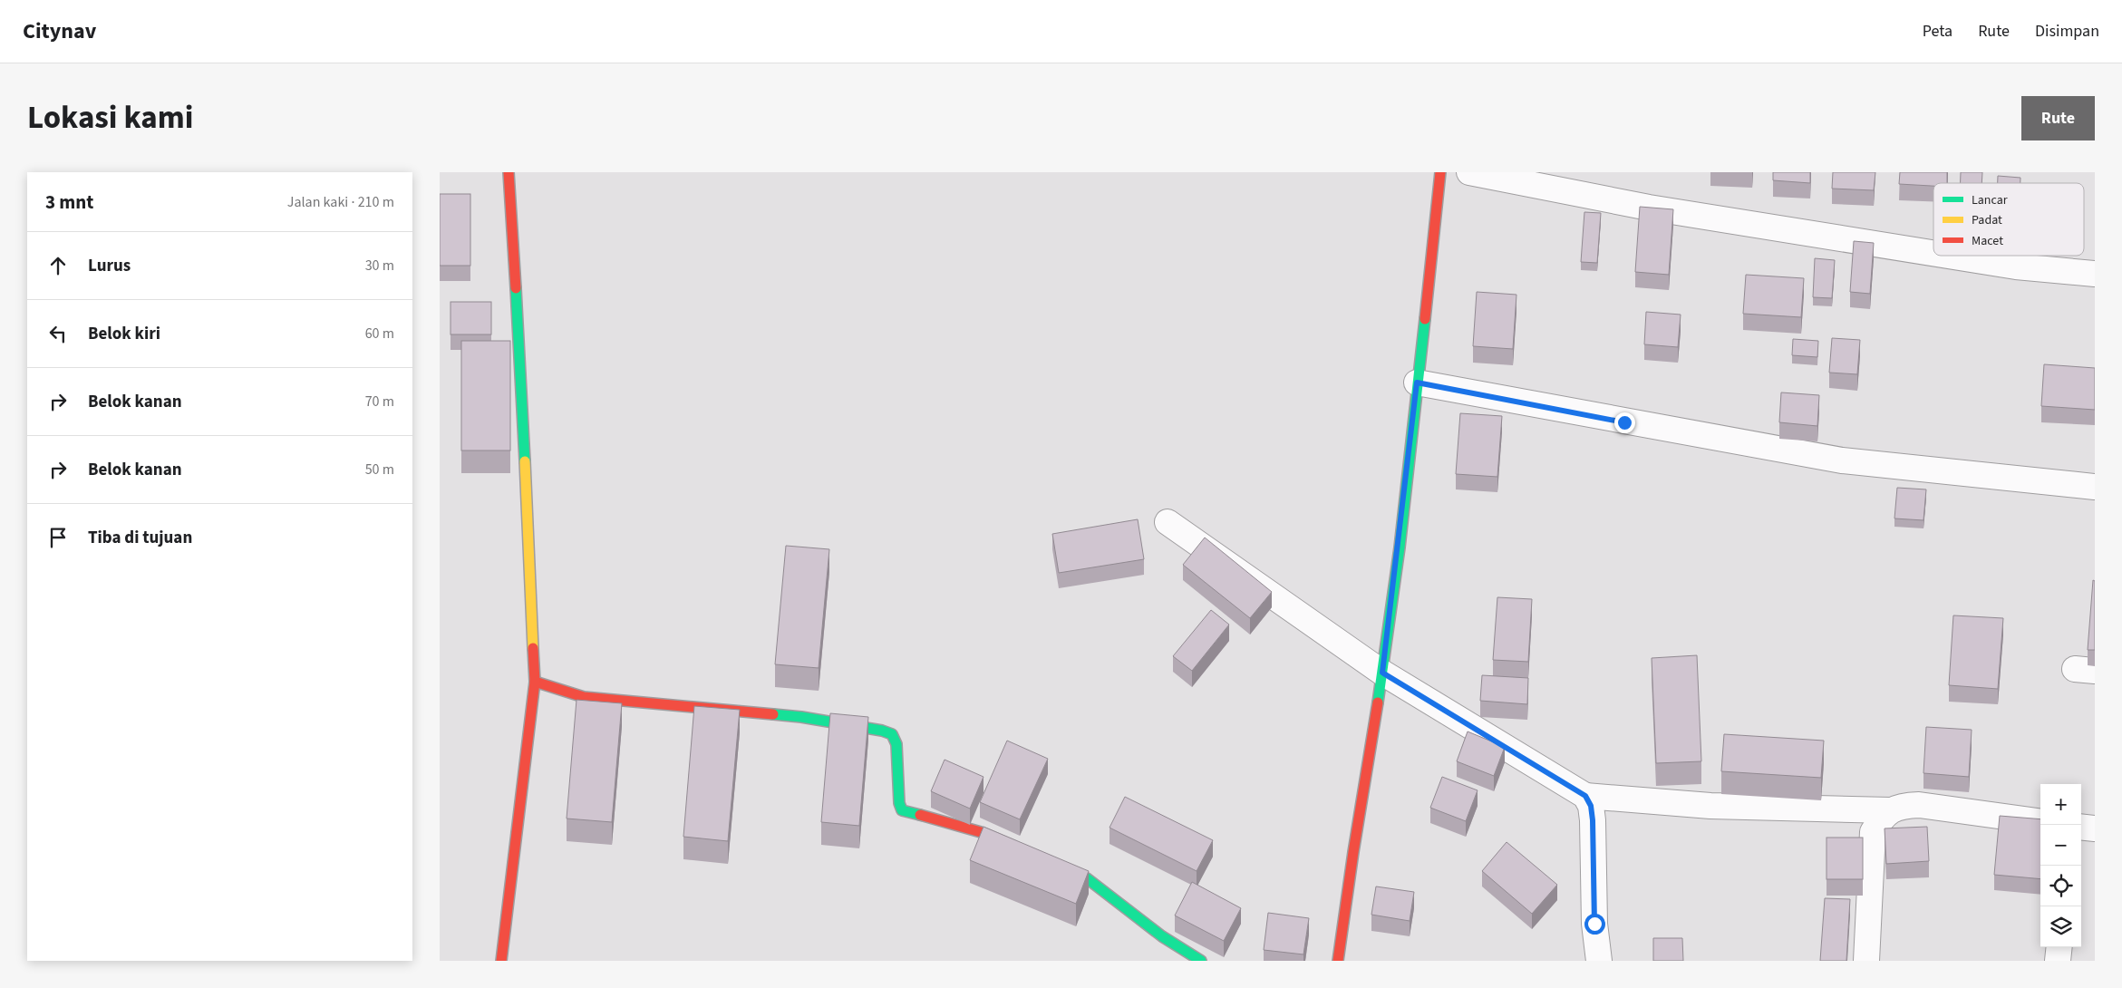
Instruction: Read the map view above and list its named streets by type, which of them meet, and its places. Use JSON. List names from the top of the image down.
{
  "legend": ["Lancar", "Padat", "Macet"],
  "page": {
    "header": "Citynav",
    "nav": ["Peta", "Rute", "Disimpan"],
    "title": "Lokasi kami",
    "buttons": "Rute",
    "heading": ["3 mnt", "Jalan kaki · 210 m"],
    "list": [
      ["Lurus", "30 m"],
      ["Belok kiri", "60 m"],
      ["Belok kanan", "70 m"],
      ["Belok kanan", "50 m"],
      "Tiba di tujuan"
    ],
    "map_buttons": ["+", "−"]
  }
}
